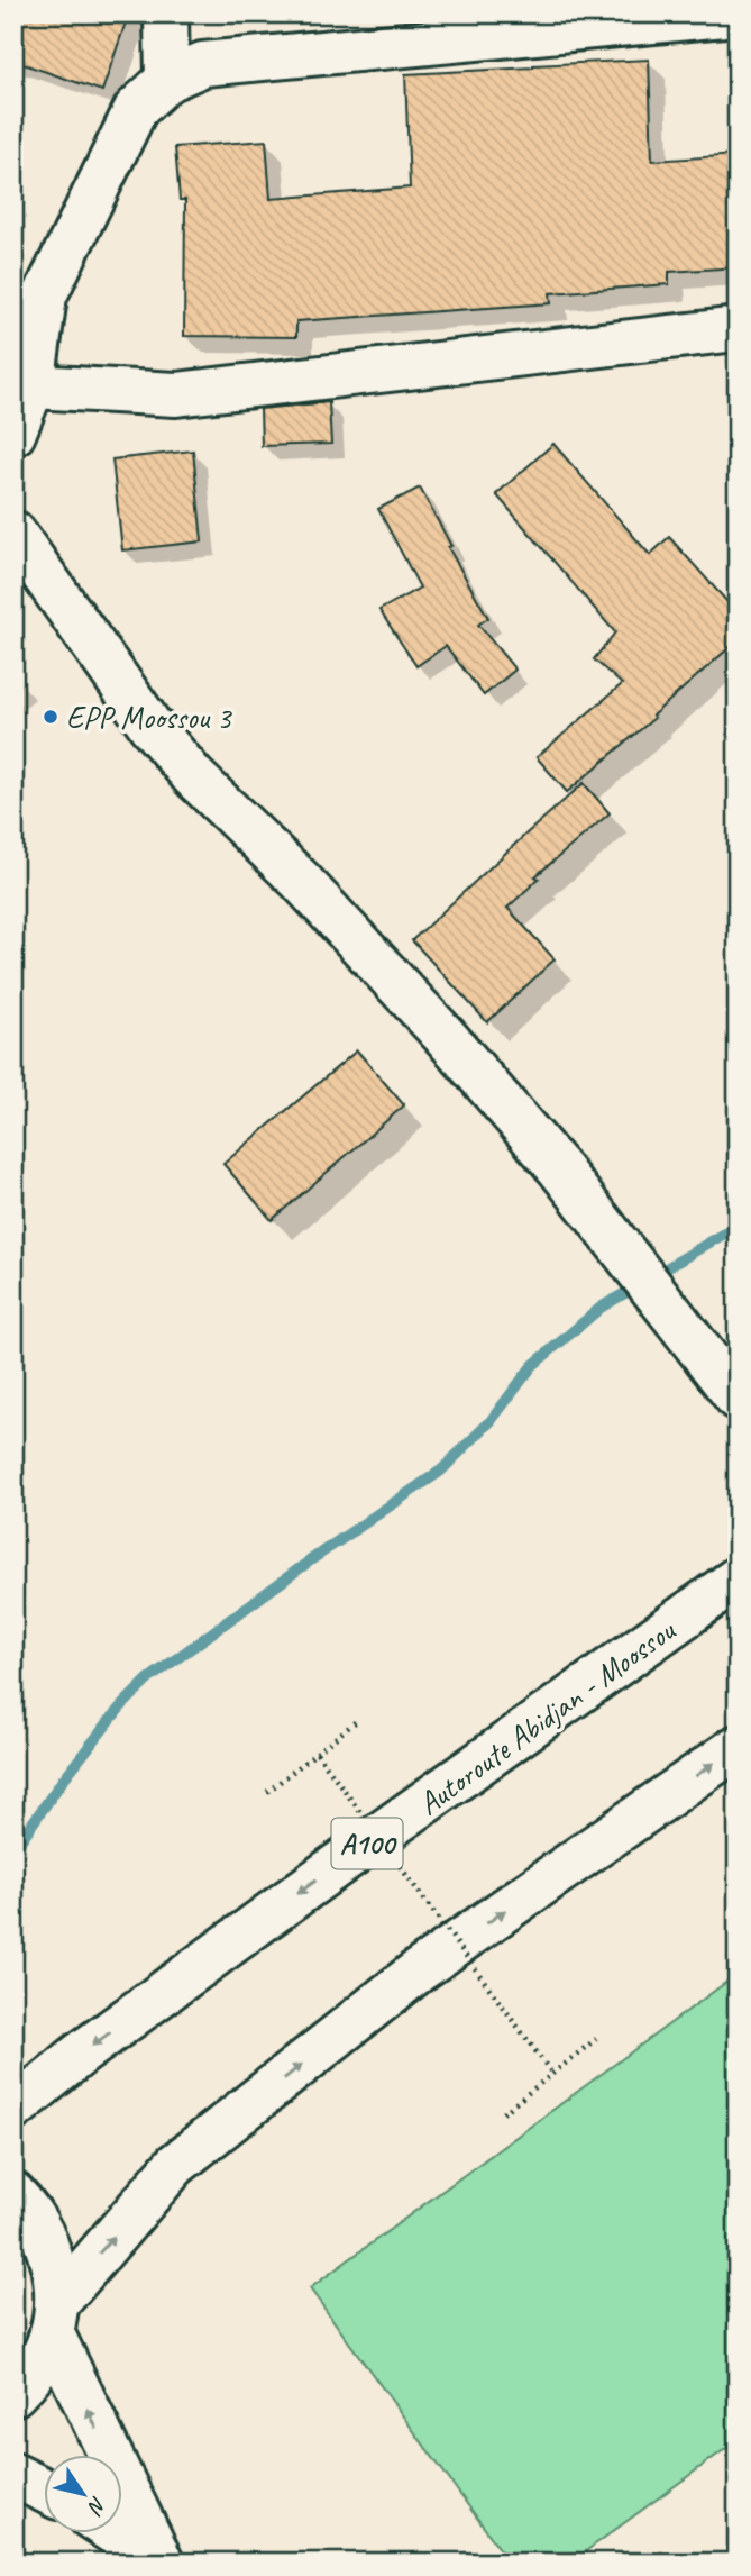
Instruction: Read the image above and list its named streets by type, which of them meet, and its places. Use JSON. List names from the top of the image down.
{
  "streets": {
    "main road": ["Autoroute Abidjan - Moossou", "A100"]
  },
  "places": ["EPP Moossou 3"],
  "north": "bottom right"
}
